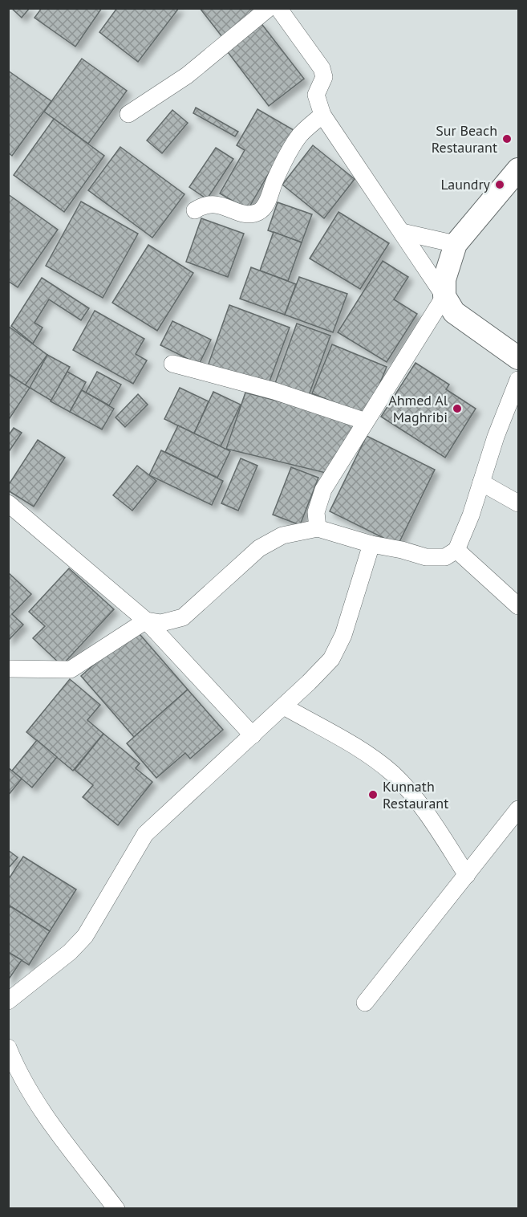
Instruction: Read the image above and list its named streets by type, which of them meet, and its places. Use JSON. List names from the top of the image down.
{
  "places": [
    "Sur Beach Restaurant",
    "Laundry",
    "Ahmed Al Maghribi",
    "Kunnath Restaurant"
  ]
}
